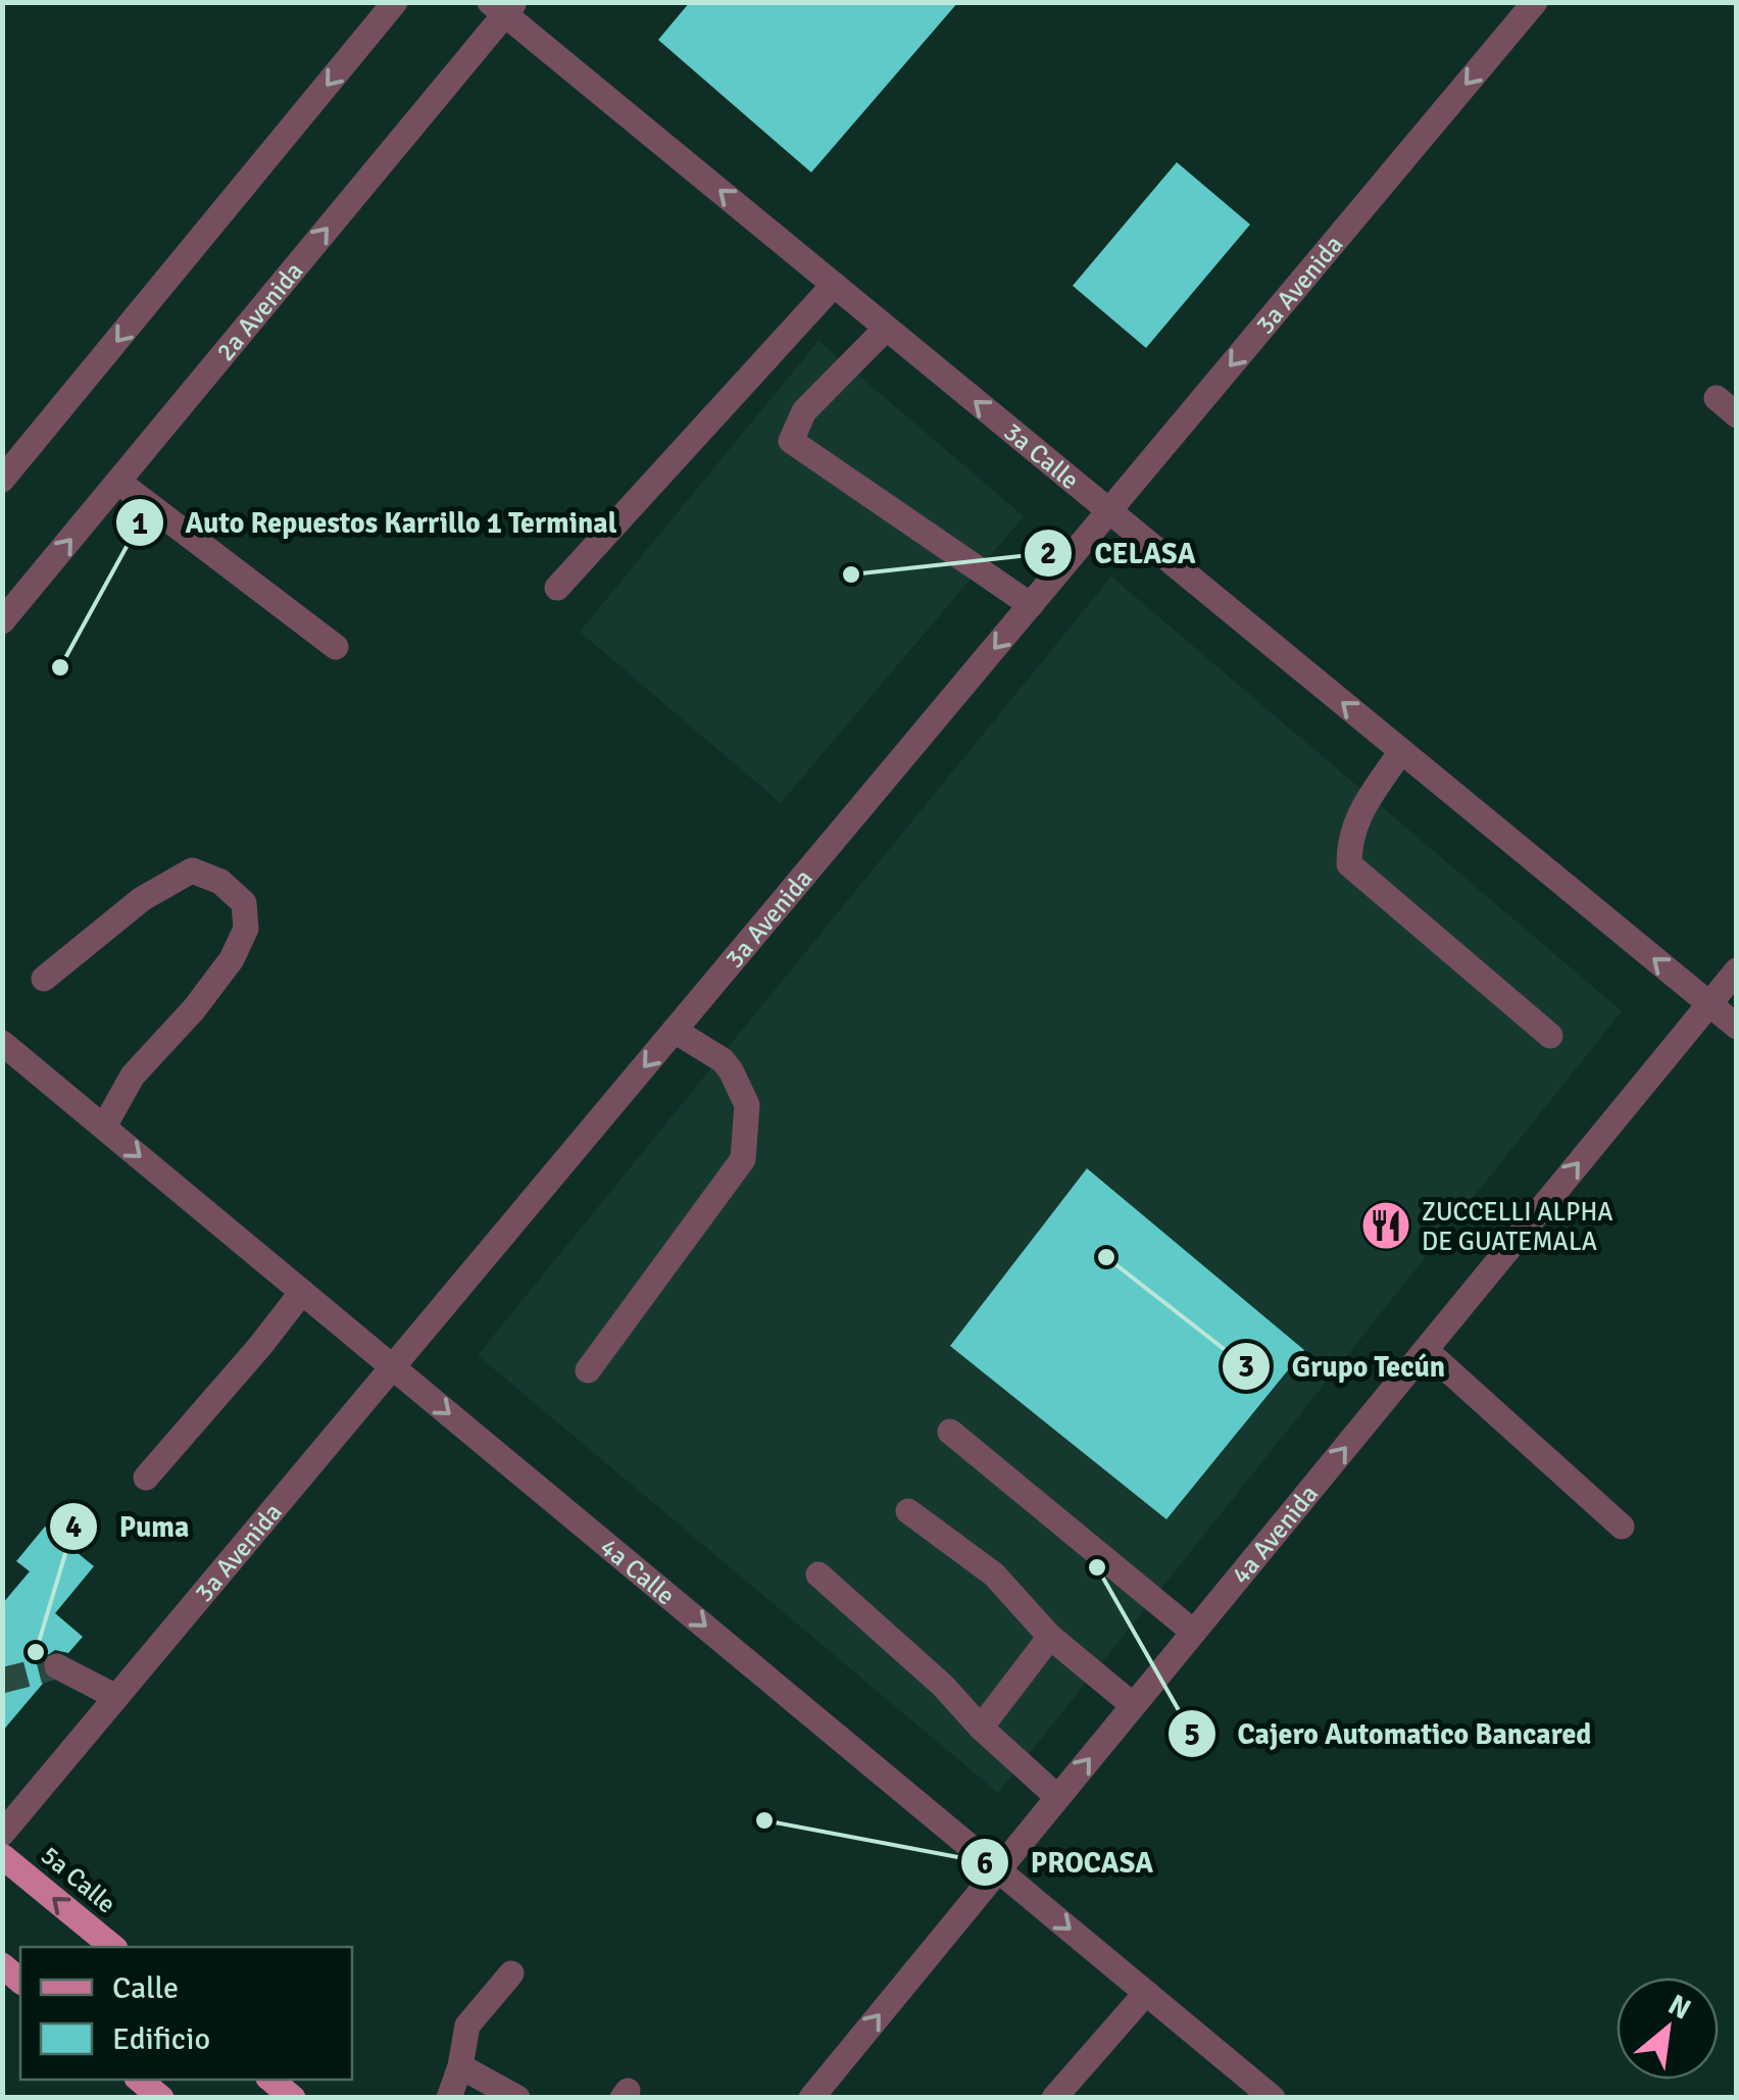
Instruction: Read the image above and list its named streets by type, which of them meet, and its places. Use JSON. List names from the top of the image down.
{
  "streets": {
    "main road": ["5a Calle"],
    "street": [
      "3a Avenida",
      "2a Avenida",
      "3a Calle",
      "4a Avenida",
      "4a Calle"
    ]
  },
  "crossings": [
    ["3a Avenida", "3a Calle"],
    ["3a Avenida", "4a Calle"],
    ["2a Avenida", "3a Calle"],
    ["3a Calle", "4a Avenida"],
    ["4a Avenida", "4a Calle"]
  ],
  "one_way": [
    "3a Avenida",
    "3a Calle",
    "4a Avenida",
    "5a Calle"
  ],
  "places": {
    "other": [
      "CELASA",
      "Auto Repuestos Karrillo 1 Terminal",
      "Grupo Tecún",
      "Cajero Automatico Bancared",
      "Puma",
      "PROCASA"
    ],
    "restaurant": ["ZUCCELLI ALPHA DE GUATEMALA"]
  },
  "legend": ["Calle", "Edificio"],
  "north": "top right"
}
